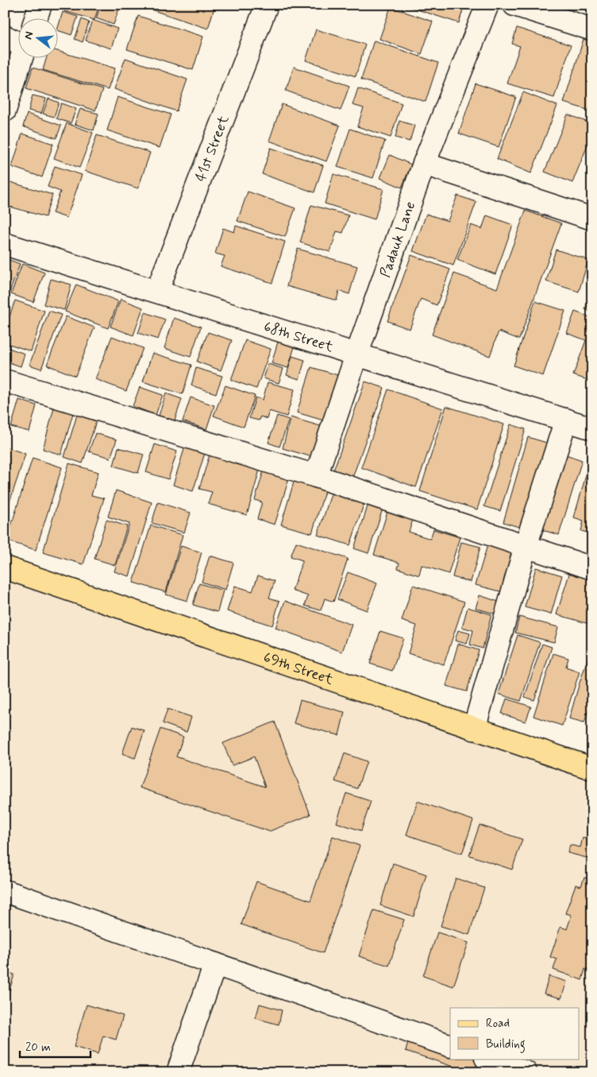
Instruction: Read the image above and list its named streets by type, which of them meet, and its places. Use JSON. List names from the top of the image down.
{
  "streets": {
    "main road": ["69th Street"],
    "street": ["41st Street", "Padauk Lane", "68th Street"]
  },
  "crossings": [
    ["41st Street", "68th Street"],
    ["Padauk Lane", "68th Street"]
  ],
  "legend": ["Road", "Building"],
  "scale_bar": "20 m",
  "north": "left"
}
